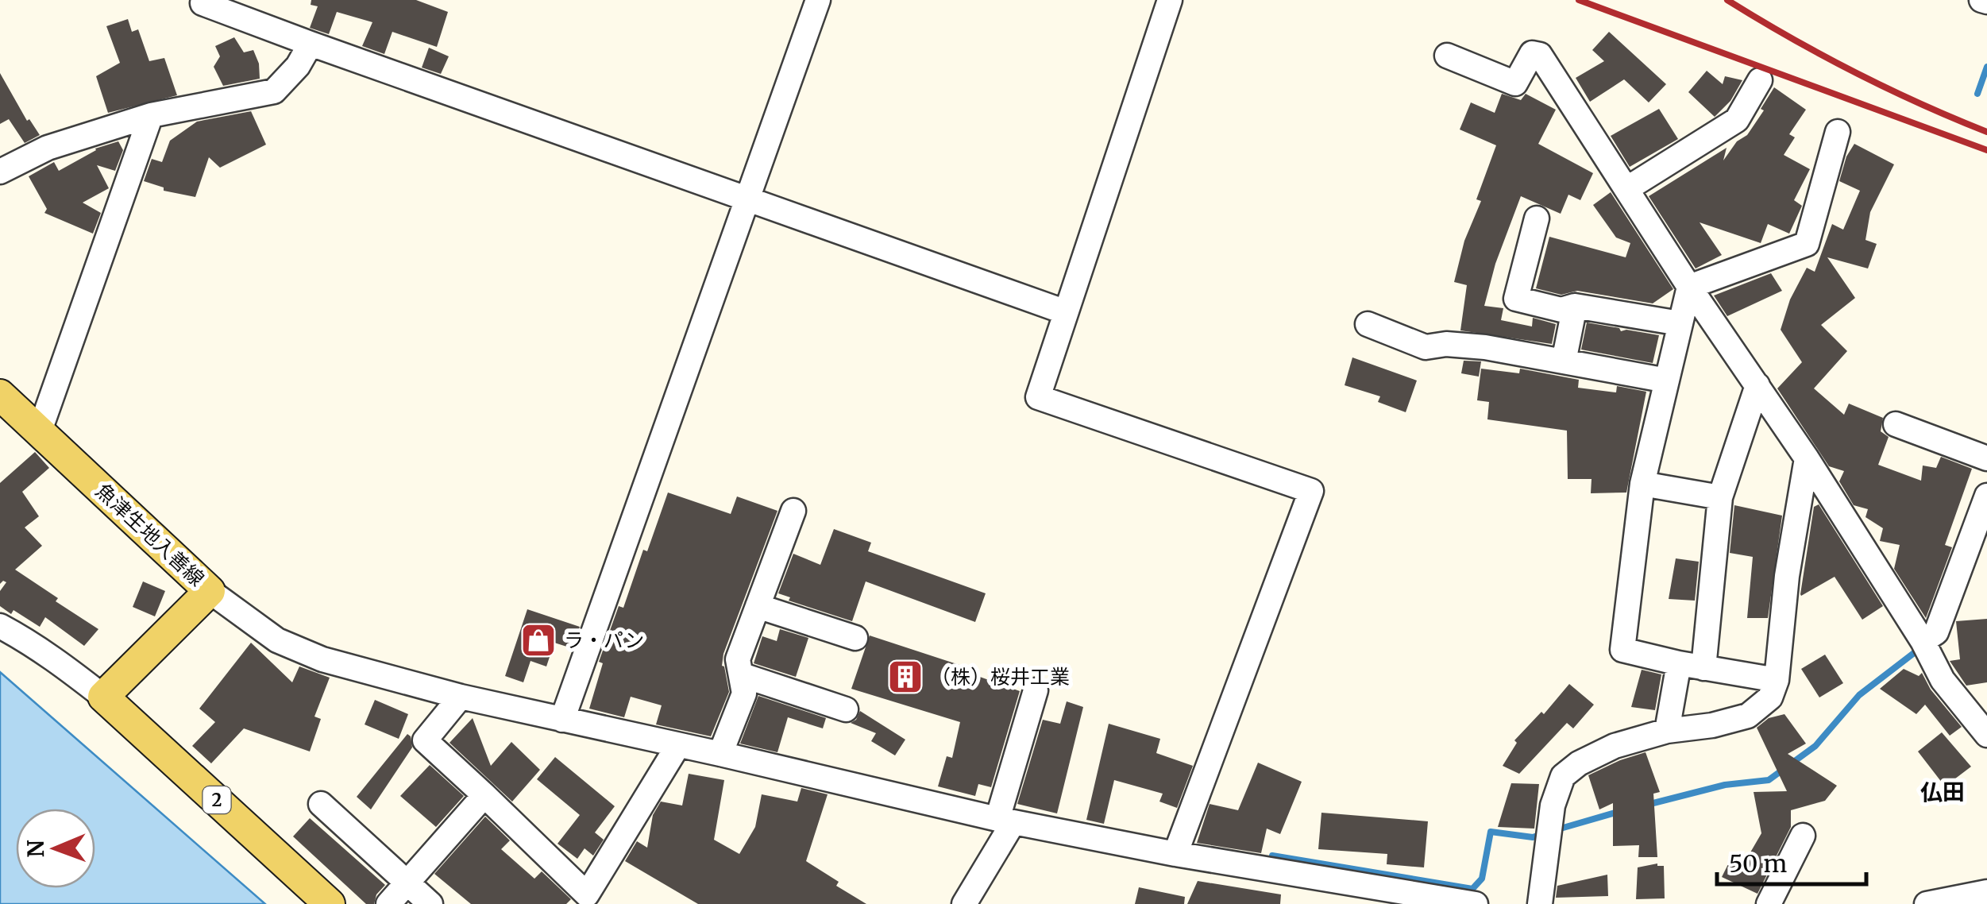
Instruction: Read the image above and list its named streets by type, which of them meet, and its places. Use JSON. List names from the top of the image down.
{
  "streets": {
    "main road": ["魚津生地入善線", "2"]
  },
  "crossings": [
    ["魚津生地入善線", "2"]
  ],
  "districts": ["仏田"],
  "places": {
    "shop": ["ラ・パン"],
    "building": ["（株）桜井工業"]
  },
  "scale_bar": "50 m",
  "north": "left"
}
